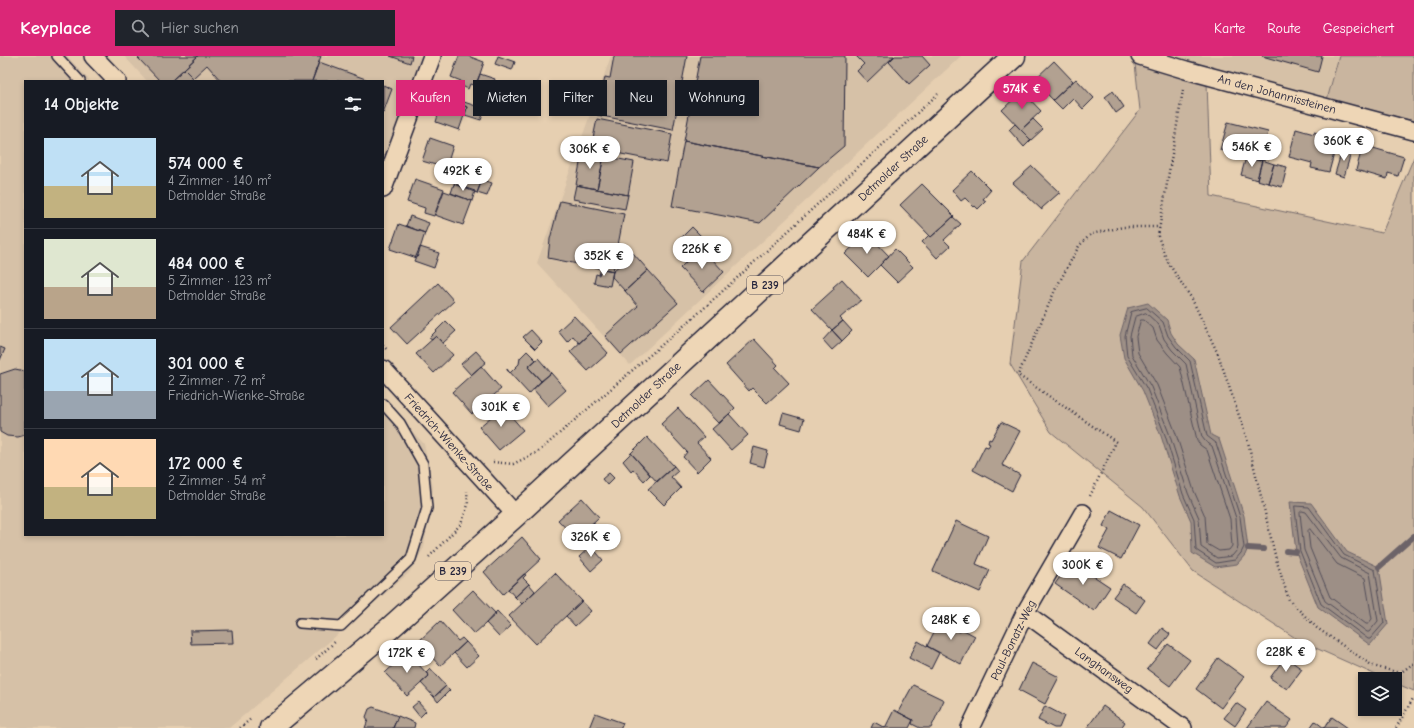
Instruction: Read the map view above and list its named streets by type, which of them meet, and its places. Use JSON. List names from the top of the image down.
{
  "streets": {
    "main road": ["Detmolder Straße", "B 239"],
    "street": [
      "An den Johannissteinen",
      "Friedrich-Wienke-Straße",
      "Paul-Bonatz-Weg",
      "Langhansweg"
    ]
  },
  "crossings": [
    ["Detmolder Straße", "Friedrich-Wienke-Straße"],
    ["Paul-Bonatz-Weg", "Langhansweg"]
  ],
  "page": {
    "header": "Keyplace",
    "search": "Hier suchen",
    "nav": ["Karte", "Route", "Gespeichert"],
    "price": [
      "574K €",
      "360K €",
      "546K €",
      "306K €",
      "492K €",
      "484K €",
      "226K €",
      "352K €",
      "301K €",
      "326K €",
      "300K €",
      "248K €",
      "228K €",
      "172K €"
    ],
    "chip": [
      "Kaufen",
      "Mieten",
      "Filter",
      "Neu",
      "Wohnung"
    ],
    "heading": "14 Objekte",
    "list": [
      {
        "name": "574 000 €",
        "note": "4 Zimmer · 140 m² · Detmolder Straße"
      },
      {
        "name": "484 000 €",
        "note": "5 Zimmer · 123 m² · Detmolder Straße"
      },
      {
        "name": "301 000 €",
        "note": "2 Zimmer · 72 m² · Friedrich-Wienke-Straße"
      },
      {
        "name": "172 000 €",
        "note": "2 Zimmer · 54 m² · Detmolder Straße"
      }
    ]
  }
}
